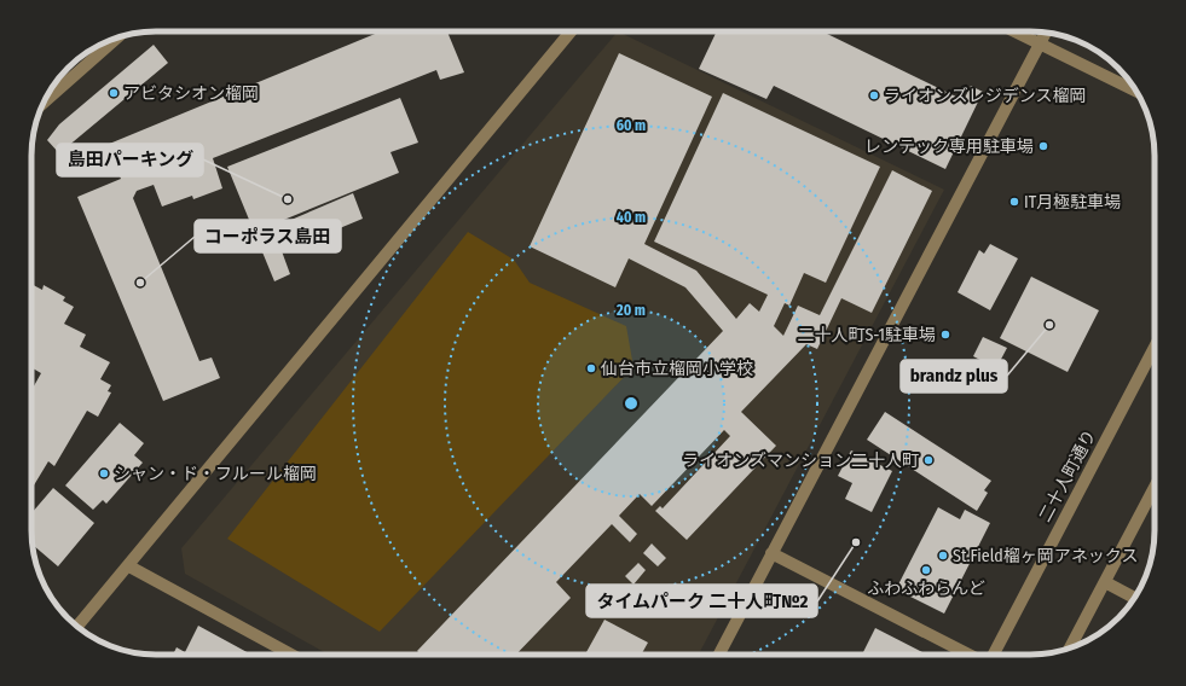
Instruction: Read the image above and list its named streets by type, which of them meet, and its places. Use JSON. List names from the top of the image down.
{
  "streets": {
    "street": ["二十人町通り"]
  },
  "places": [
    "アビタシオン榴岡",
    "ライオンズレジデンス榴岡",
    "レンテック専用駐車場",
    "島田パーキング",
    "IT月極駐車場",
    "コーポラス島田",
    "brandz plus",
    "二十人町S-1駐車場",
    "仙台市立榴岡小学校",
    "ライオンズマンション二十人町",
    "シャン・ド・フルール榴岡",
    "タイムパーク 二十人町№2",
    "St.Field榴ヶ岡アネックス",
    "ふわふわらんど"
  ],
  "rings": ["60 m", "40 m", "20 m"]
}
